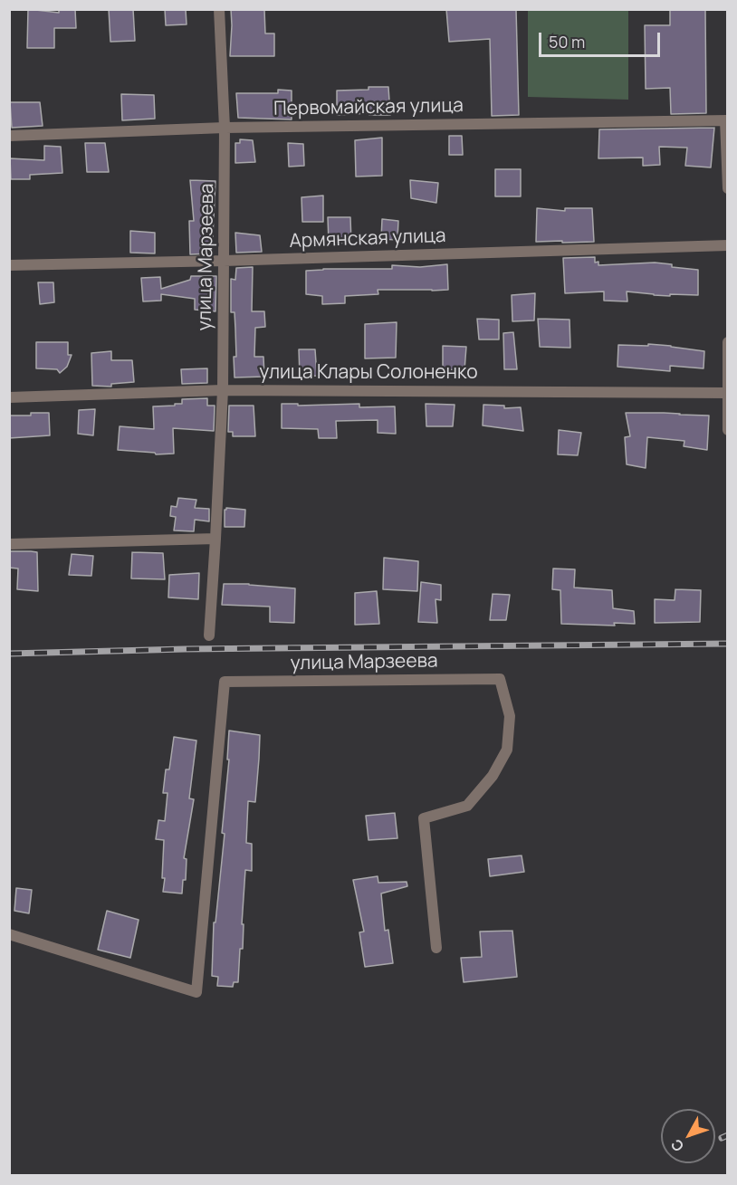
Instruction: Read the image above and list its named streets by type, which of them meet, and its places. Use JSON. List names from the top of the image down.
{
  "streets": {
    "street": [
      "Первомайская улица",
      "Армянская улица",
      "улица Марзеева",
      "улица Клары Солоненко"
    ]
  },
  "crossings": [
    ["Первомайская улица", "улица Марзеева"],
    ["Армянская улица", "улица Марзеева"],
    ["улица Марзеева", "улица Клары Солоненко"]
  ],
  "scale_bar": "50 m",
  "north": "bottom left"
}
